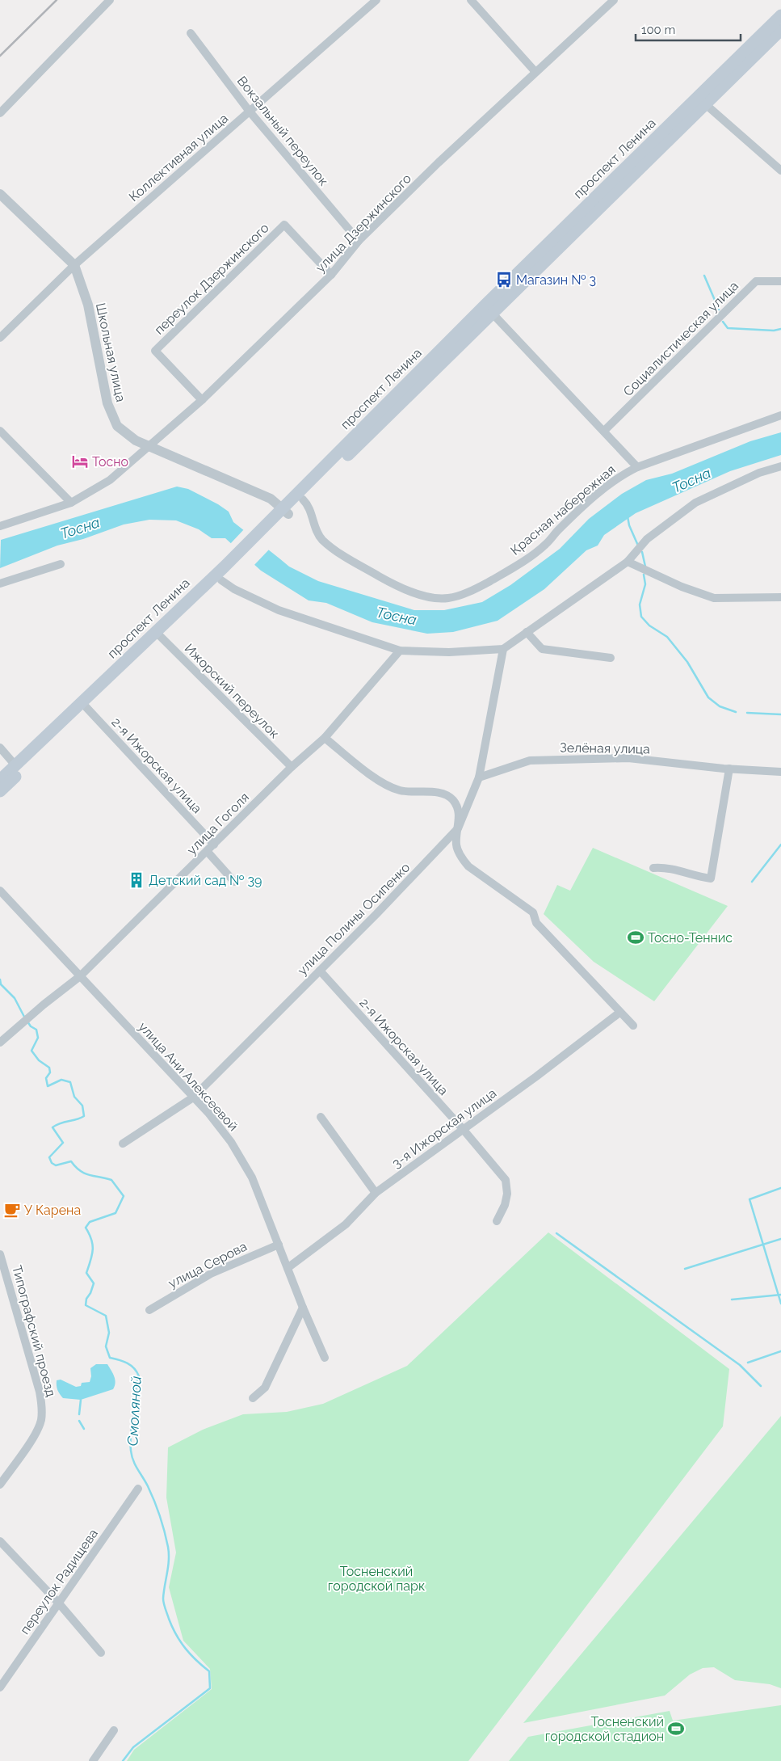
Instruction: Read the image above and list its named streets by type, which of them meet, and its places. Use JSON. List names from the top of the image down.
{
  "streets": {
    "main road": ["проспект Ленина"],
    "street": [
      "Вокзальный переулок",
      "Коллективная улица",
      "улица Дзержинского",
      "переулок Дзержинского",
      "Социалистическая улица",
      "Школьная улица",
      "Красная набережная",
      "Ижорский переулок",
      "Зелёная улица",
      "2-я Ижорская улица",
      "улица Гоголя",
      "улица Полины Осипенко",
      "улица Ани Алексеевой",
      "3-я Ижорская улица",
      "улица Серова",
      "Типографский проезд",
      "переулок Радищева"
    ]
  },
  "crossings": [
    ["Вокзальный переулок", "Коллективная улица"],
    ["Вокзальный переулок", "улица Дзержинского"],
    ["Коллективная улица", "Школьная улица"],
    ["проспект Ленина", "Школьная улица"],
    ["проспект Ленина", "Красная набережная"],
    ["проспект Ленина", "Ижорский переулок"],
    ["проспект Ленина", "2-я Ижорская улица"],
    ["улица Дзержинского", "переулок Дзержинского"],
    ["улица Дзержинского", "Школьная улица"],
    ["Ижорский переулок", "улица Гоголя"],
    ["Зелёная улица", "улица Полины Осипенко"],
    ["2-я Ижорская улица", "улица Гоголя"],
    ["2-я Ижорская улица", "улица Полины Осипенко"],
    ["2-я Ижорская улица", "3-я Ижорская улица"],
    ["улица Гоголя", "улица Ани Алексеевой"],
    ["улица Полины Осипенко", "улица Ани Алексеевой"],
    ["улица Ани Алексеевой", "3-я Ижорская улица"],
    ["улица Ани Алексеевой", "улица Серова"]
  ],
  "water": ["Тосна", "Смоляной"],
  "parks": ["Тосненский городской парк"],
  "places": {
    "bus stop": ["Магазин № 3"],
    "hotel": ["Тосно"],
    "building": ["Детский сад № 39"],
    "sports": ["Тосно-Теннис", "Тосненский городской стадион"],
    "cafe": ["У Карена"]
  },
  "scale_bar": "100 m"
}
